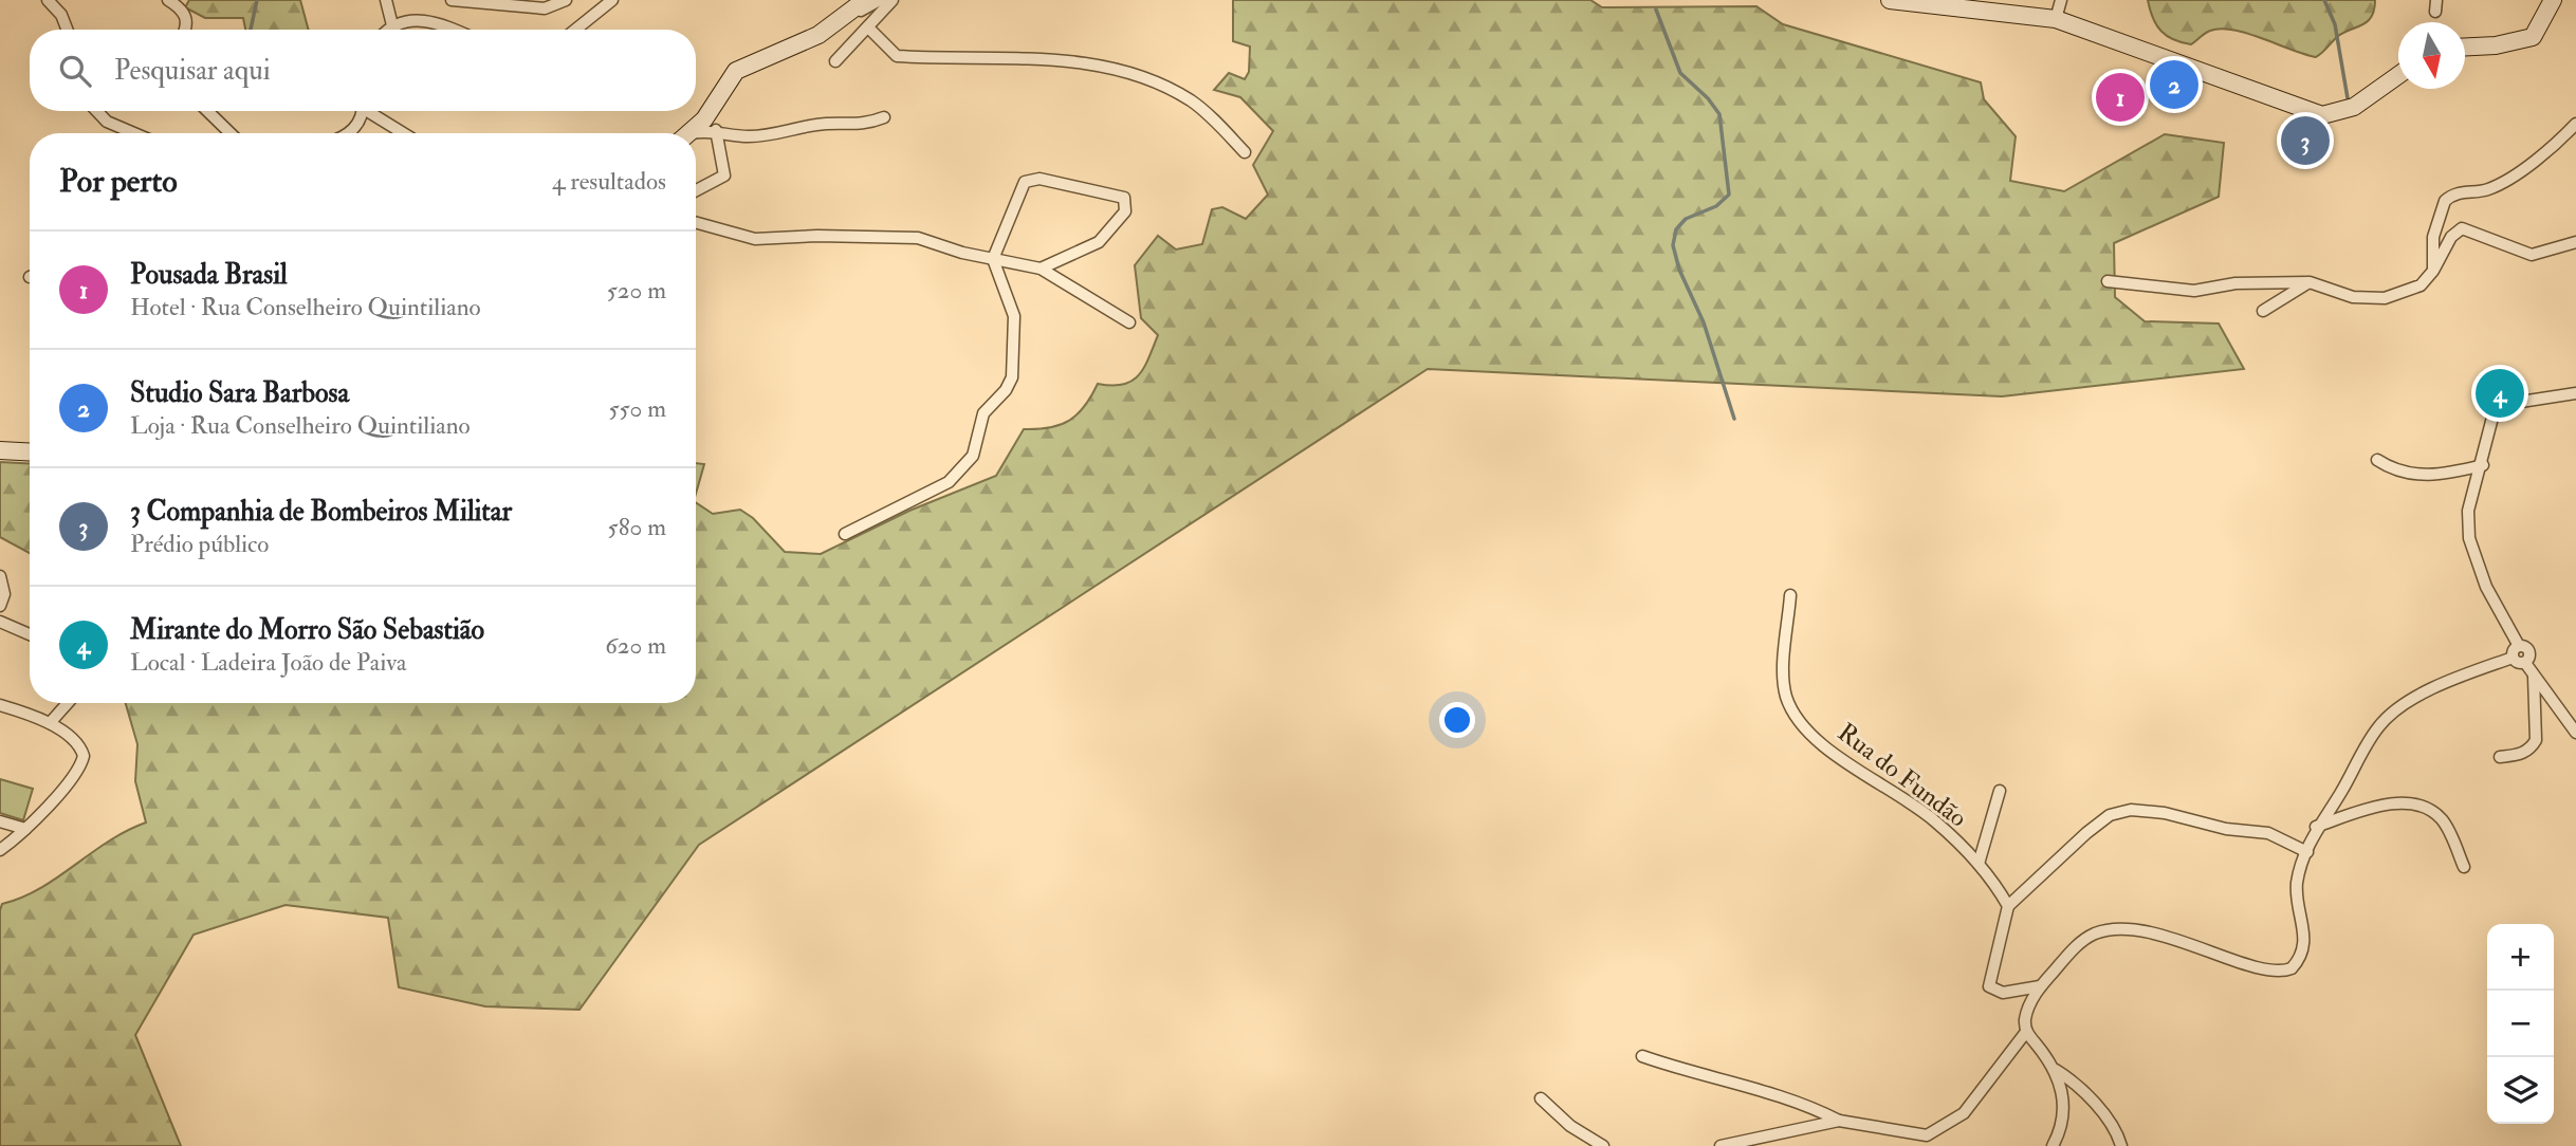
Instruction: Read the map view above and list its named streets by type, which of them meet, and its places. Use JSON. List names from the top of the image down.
{
  "streets": {
    "street": ["Rua do Fundão"]
  },
  "north": "bottom",
  "page": {
    "search": "Pesquisar aqui",
    "pins": [
      "2",
      "1",
      "3",
      "4"
    ],
    "heading": ["Por perto", "4 resultados"],
    "list": [
      {
        "mark": "1",
        "name": "Pousada Brasil",
        "note": "Hotel · Rua Conselheiro Quintiliano",
        "value": "520 m"
      },
      {
        "mark": "2",
        "name": "Studio Sara Barbosa",
        "note": "Loja · Rua Conselheiro Quintiliano",
        "value": "550 m"
      },
      {
        "mark": "3",
        "name": "3 Companhia de Bombeiros Militar",
        "note": "Prédio público",
        "value": "580 m"
      },
      {
        "mark": "4",
        "name": "Mirante do Morro São Sebastião",
        "note": "Local · Ladeira João de Paiva",
        "value": "620 m"
      }
    ],
    "map_buttons": ["+", "−"]
  }
}
